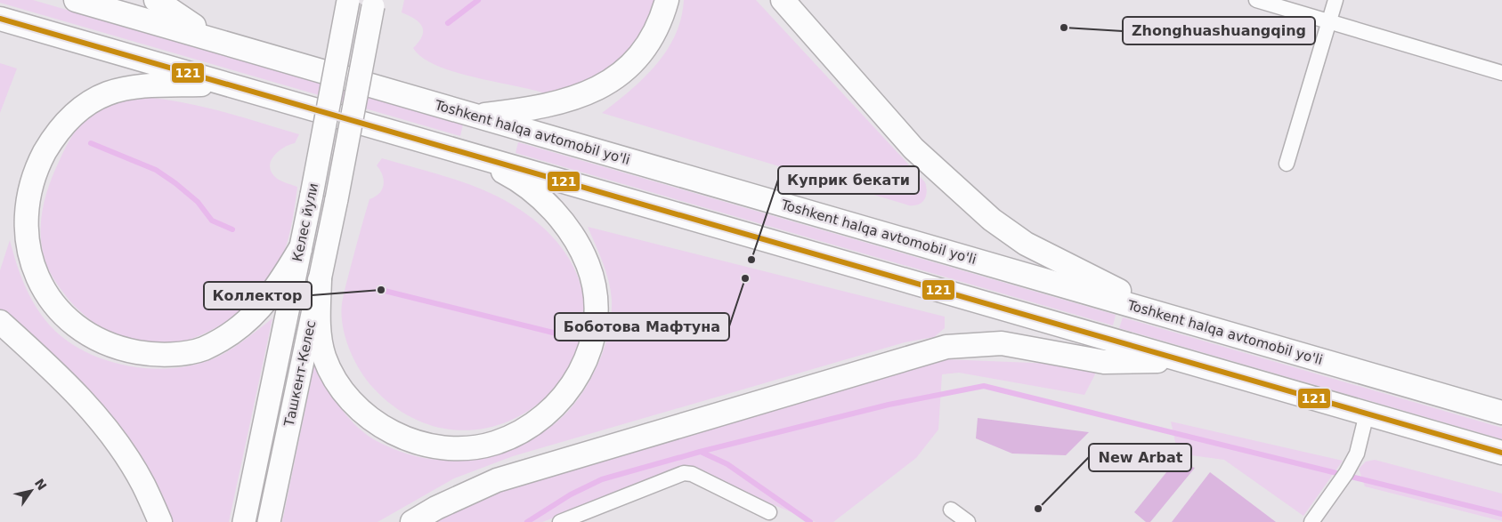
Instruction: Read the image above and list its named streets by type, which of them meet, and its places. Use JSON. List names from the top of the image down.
{
  "streets": {
    "highway": ["Toshkent halqa avtomobil yo'li"],
    "main road": ["Келес йули", "Ташкент-Келес"]
  },
  "crossings": [
    ["Келес йули", "Ташкент-Келес"]
  ],
  "places": [
    "Zhonghuashuangqing",
    "Куприк бекати",
    "Боботова Мафтуна",
    "Коллектор",
    "New Arbat"
  ],
  "lines": ["transit line 121"],
  "north": "top right"
}
